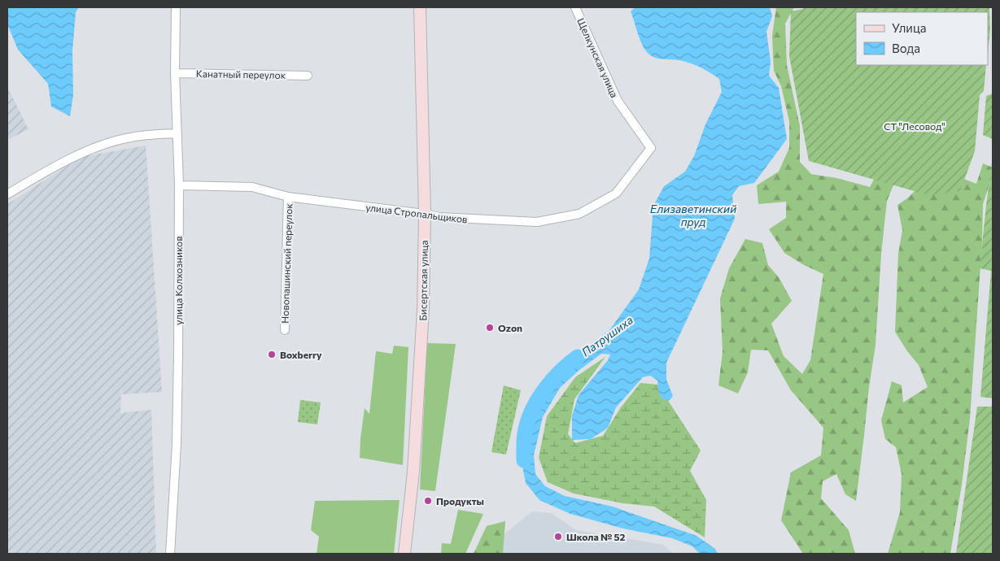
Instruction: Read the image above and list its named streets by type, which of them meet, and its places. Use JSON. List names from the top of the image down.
{
  "streets": {
    "main road": ["Бисертская улица"],
    "street": [
      "Щелкунская улица",
      "Канатный переулок",
      "улица Стропальщиков",
      "Новопашинский переулок",
      "улица Колхозников"
    ]
  },
  "crossings": [
    ["Щелкунская улица", "улица Стропальщиков"],
    ["Канатный переулок", "улица Колхозников"],
    ["улица Стропальщиков", "Новопашинский переулок"],
    ["улица Стропальщиков", "улица Колхозников"],
    ["улица Стропальщиков", "Бисертская улица"]
  ],
  "water": ["Елизаветинский пруд", "Патрушиха"],
  "parks": ["СТ \"Лесовод\""],
  "places": [
    "Ozon",
    "Boxberry",
    "Продукты",
    "Школа № 52"
  ],
  "legend": ["Улица", "Вода"]
}
